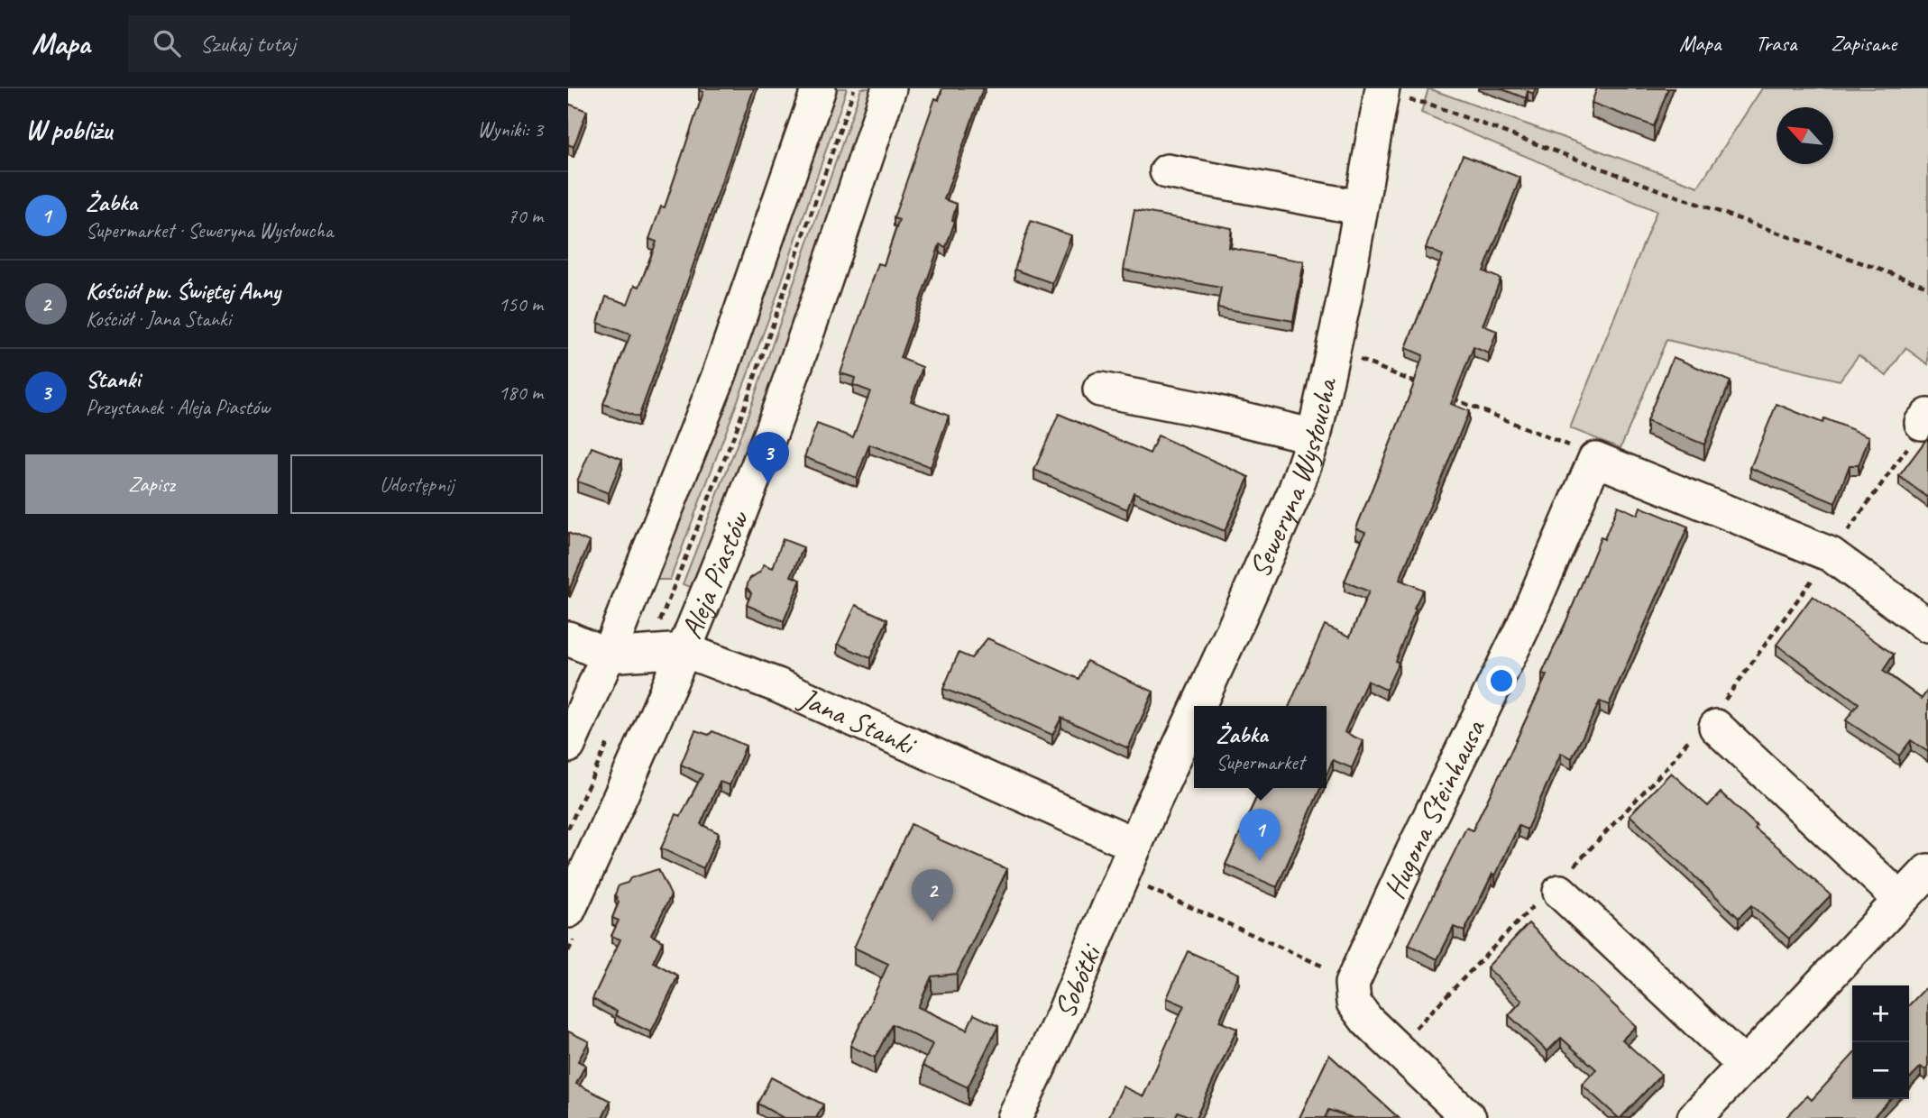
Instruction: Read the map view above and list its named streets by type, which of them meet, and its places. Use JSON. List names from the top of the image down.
{
  "streets": {
    "street": [
      "Seweryna Wysłoucha",
      "Aleja Piastów",
      "Jana Stanki",
      "Hugona Steinhausa",
      "Sobótki"
    ]
  },
  "crossings": [
    ["Seweryna Wysłoucha", "Jana Stanki"],
    ["Seweryna Wysłoucha", "Sobótki"],
    ["Aleja Piastów", "Jana Stanki"],
    ["Jana Stanki", "Sobótki"]
  ],
  "north": "top left",
  "page": {
    "header": "Mapa",
    "search": "Szukaj tutaj",
    "nav": ["Mapa", "Trasa", "Zapisane"],
    "heading": ["W pobliżu", "Wyniki: 3"],
    "list": [
      {
        "mark": "1",
        "name": "Żabka",
        "note": "Supermarket · Seweryna Wysłoucha",
        "value": "70 m"
      },
      {
        "mark": "2",
        "name": "Kościół pw. Świętej Anny",
        "note": "Kościół · Jana Stanki",
        "value": "150 m"
      },
      {
        "mark": "3",
        "name": "Stanki",
        "note": "Przystanek · Aleja Piastów",
        "value": "180 m"
      }
    ],
    "pins": ["3", "1", "2"],
    "buttons": ["Zapisz", "Udostępnij"],
    "popup": ["Żabka", "Supermarket"],
    "map_buttons": ["+", "−"]
  }
}
